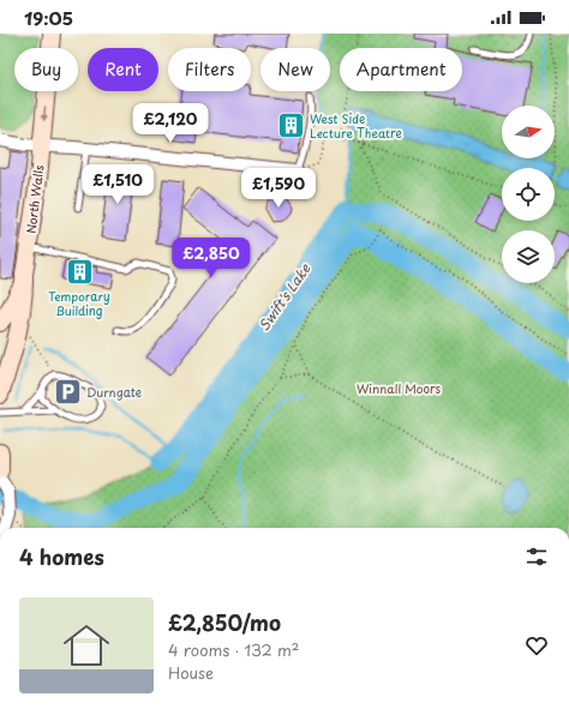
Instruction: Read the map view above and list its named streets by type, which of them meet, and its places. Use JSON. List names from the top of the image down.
{
  "streets": {
    "main road": ["North Walls"]
  },
  "water": ["Swift's Lake"],
  "parks": ["Winnall Moors"],
  "places": {
    "building": ["West Side Lecture Theatre", "Temporary Building"],
    "parking": ["Durngate"]
  },
  "north": "right",
  "page": {
    "status": "19:05",
    "chip": [
      "Buy",
      "Rent",
      "Filters",
      "New",
      "Apartment"
    ],
    "price": [
      "£2,120",
      "£1,510",
      "£1,590",
      "£2,850"
    ],
    "heading": "4 homes",
    "list": [
      {
        "name": "£2,850/mo",
        "note": "4 rooms · 132 m² · House"
      }
    ]
  }
}
